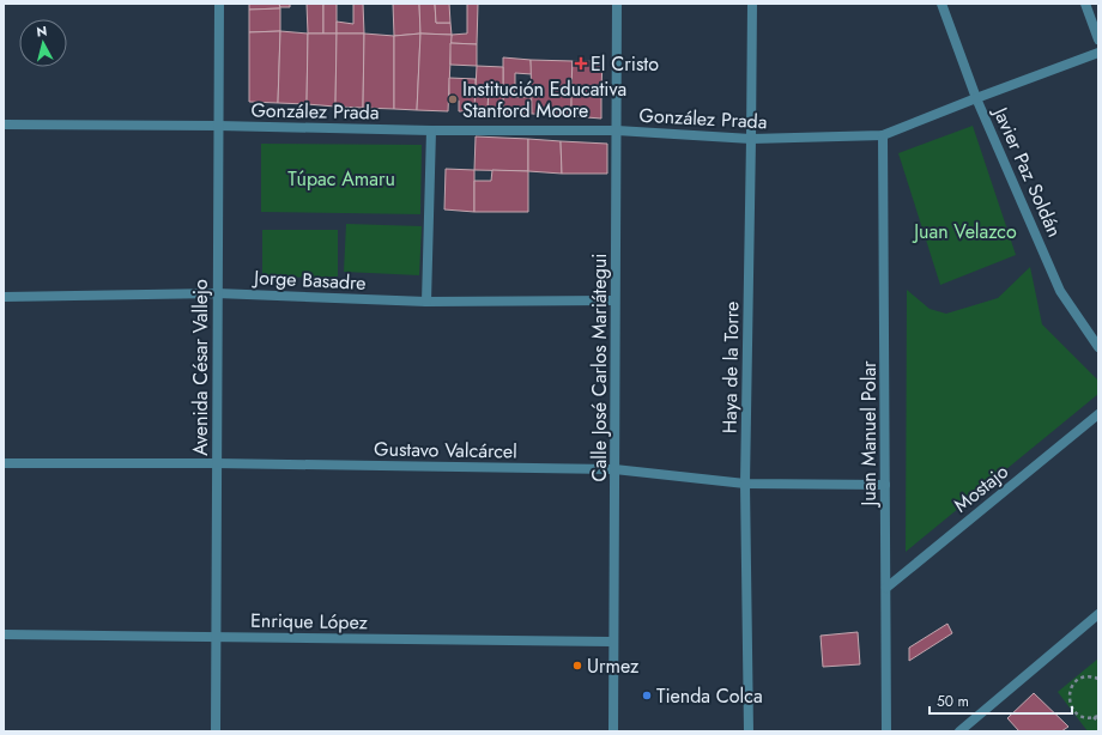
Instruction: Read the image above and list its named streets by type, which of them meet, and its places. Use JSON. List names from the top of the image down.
{
  "streets": {
    "street": [
      "González Prada",
      "Javier Paz Soldán",
      "Jorge Basadre",
      "Avenida César Vallejo",
      "Calle José Carlos Mariátegui",
      "Haya de la Torre",
      "Juan Manuel Polar",
      "Gustavo Valcárcel",
      "Mostajo",
      "Enrique López"
    ]
  },
  "crossings": [
    ["González Prada", "Javier Paz Soldán"],
    ["González Prada", "Avenida César Vallejo"],
    ["González Prada", "Calle José Carlos Mariátegui"],
    ["González Prada", "Haya de la Torre"],
    ["González Prada", "Juan Manuel Polar"],
    ["Jorge Basadre", "Avenida César Vallejo"],
    ["Jorge Basadre", "Calle José Carlos Mariátegui"],
    ["Avenida César Vallejo", "Gustavo Valcárcel"],
    ["Avenida César Vallejo", "Enrique López"],
    ["Calle José Carlos Mariátegui", "Gustavo Valcárcel"],
    ["Calle José Carlos Mariátegui", "Enrique López"],
    ["Haya de la Torre", "Gustavo Valcárcel"],
    ["Juan Manuel Polar", "Gustavo Valcárcel"],
    ["Juan Manuel Polar", "Mostajo"]
  ],
  "parks": ["Túpac Amaru", "Juan Velazco"],
  "places": {
    "health": ["El Cristo"],
    "other": ["Institución Educativa Stanford Moore", "Urmez", "Tienda Colca"]
  },
  "scale_bar": "50 m",
  "north": "top"
}
